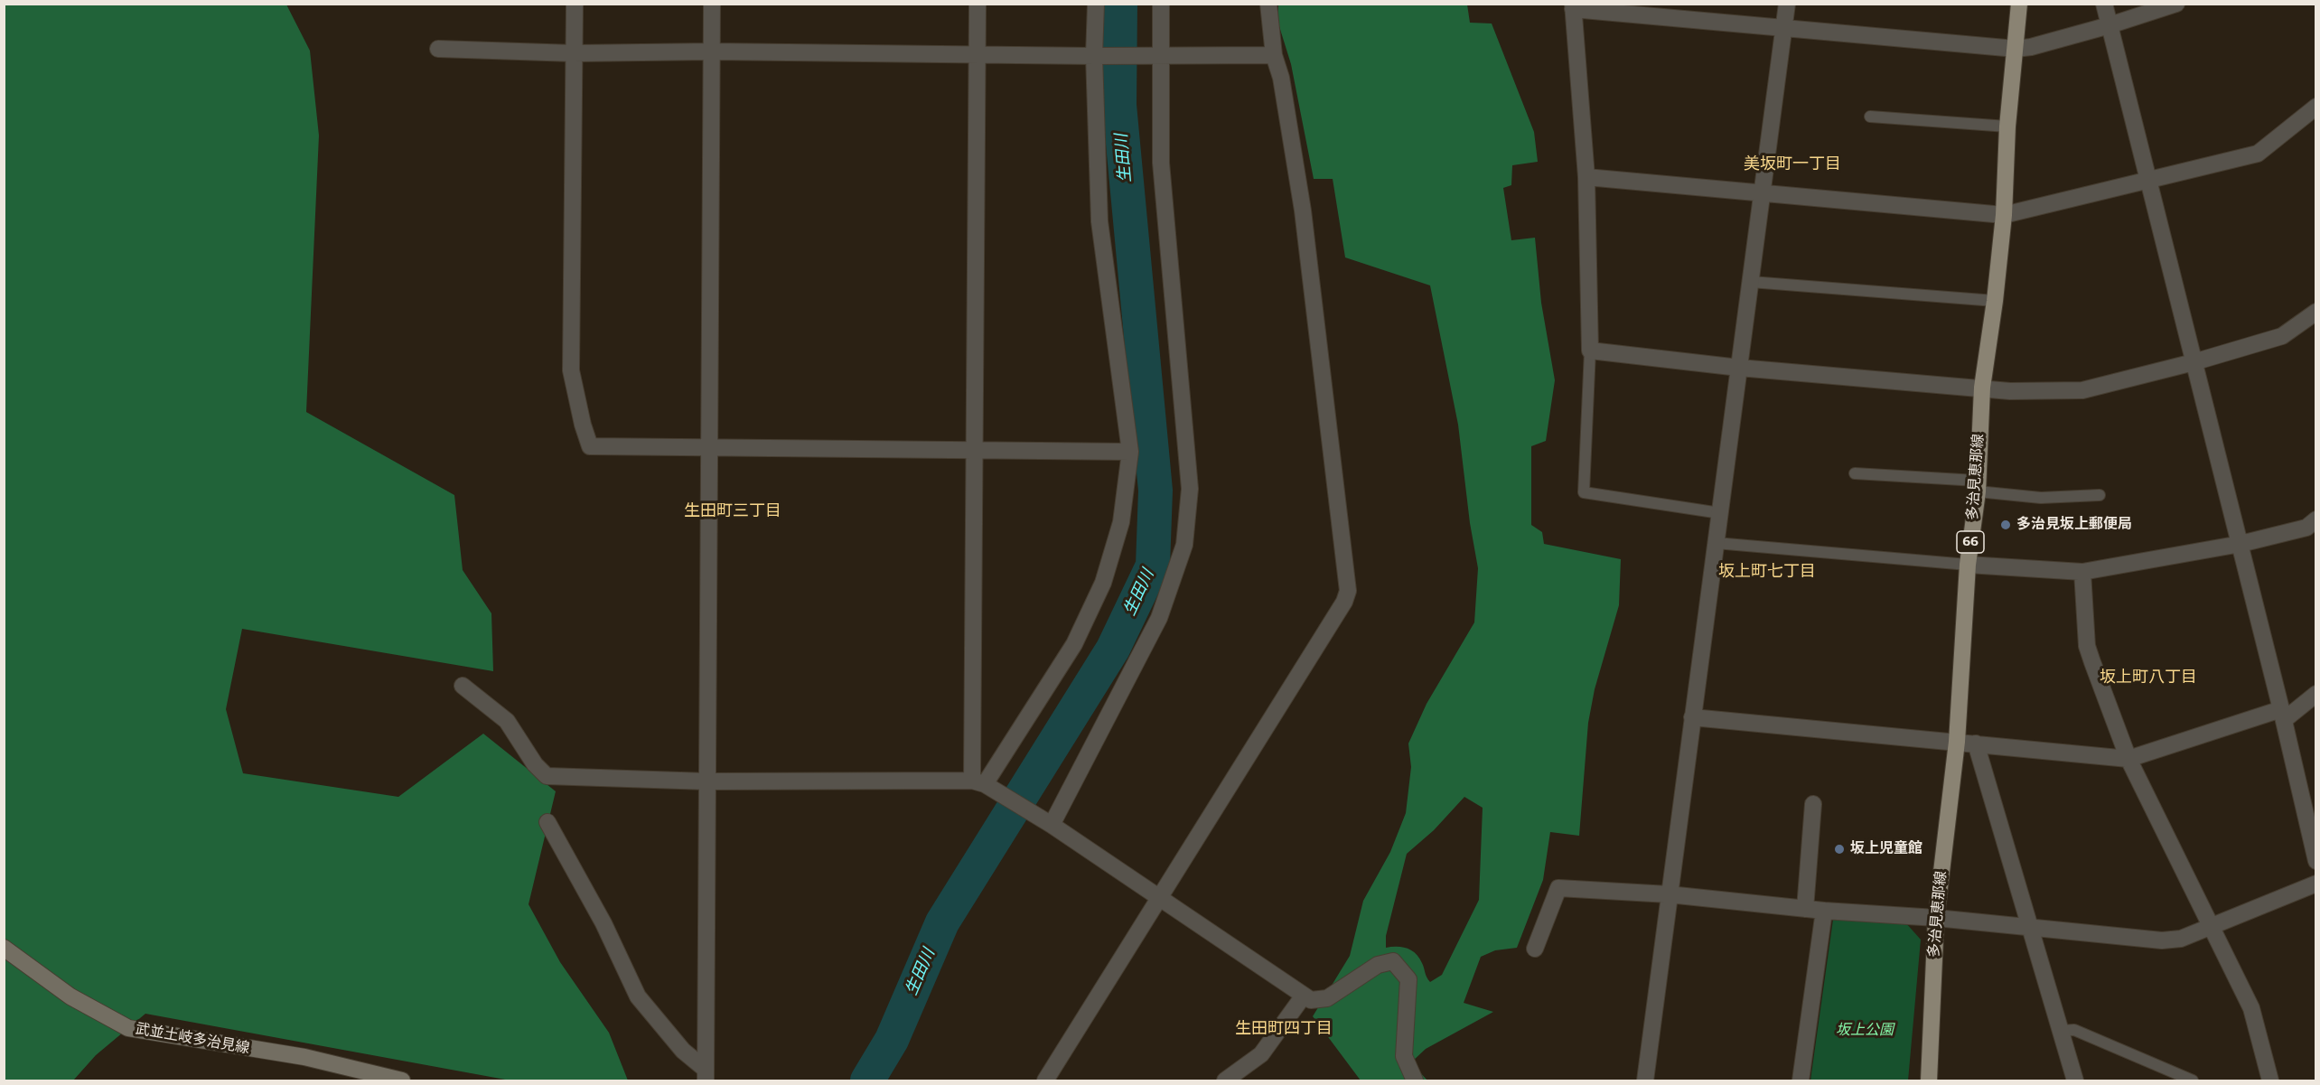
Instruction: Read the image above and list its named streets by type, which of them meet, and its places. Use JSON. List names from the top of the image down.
{
  "streets": {
    "main road": ["多治見恵那線", "66", "武並土岐多治見線"]
  },
  "districts": [
    "美坂町一丁目",
    "生田町三丁目",
    "坂上町七丁目",
    "坂上町八丁目",
    "生田町四丁目"
  ],
  "water": ["生田川"],
  "parks": ["坂上公園"],
  "places": ["多治見坂上郵便局", "坂上児童館"]
}
